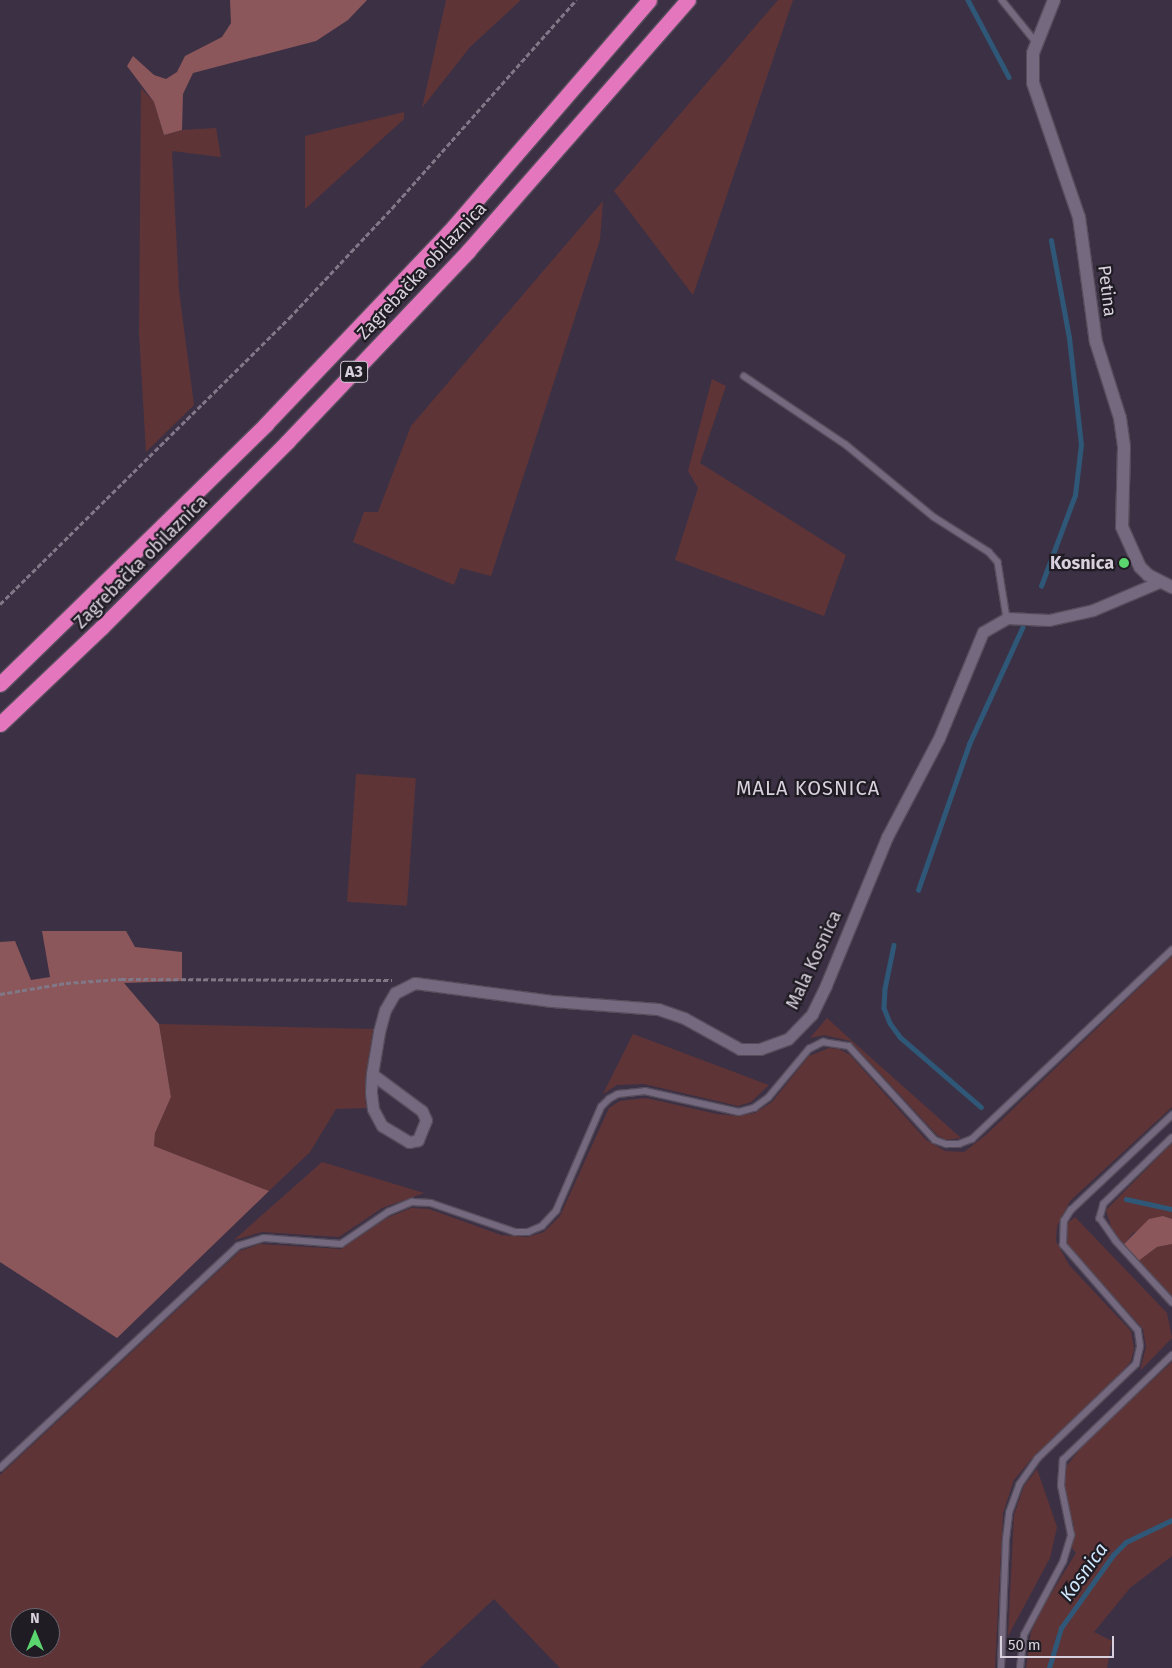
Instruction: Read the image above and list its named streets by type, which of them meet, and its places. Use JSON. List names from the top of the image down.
{
  "streets": {
    "highway": ["Zagrebačka obilaznica", "A3"],
    "street": ["Petina", "Mala Kosnica"]
  },
  "districts": ["MALA KOSNICA"],
  "water": ["Kosnica"],
  "places": ["Kosnica"],
  "scale_bar": "50 m",
  "north": "top"
}
